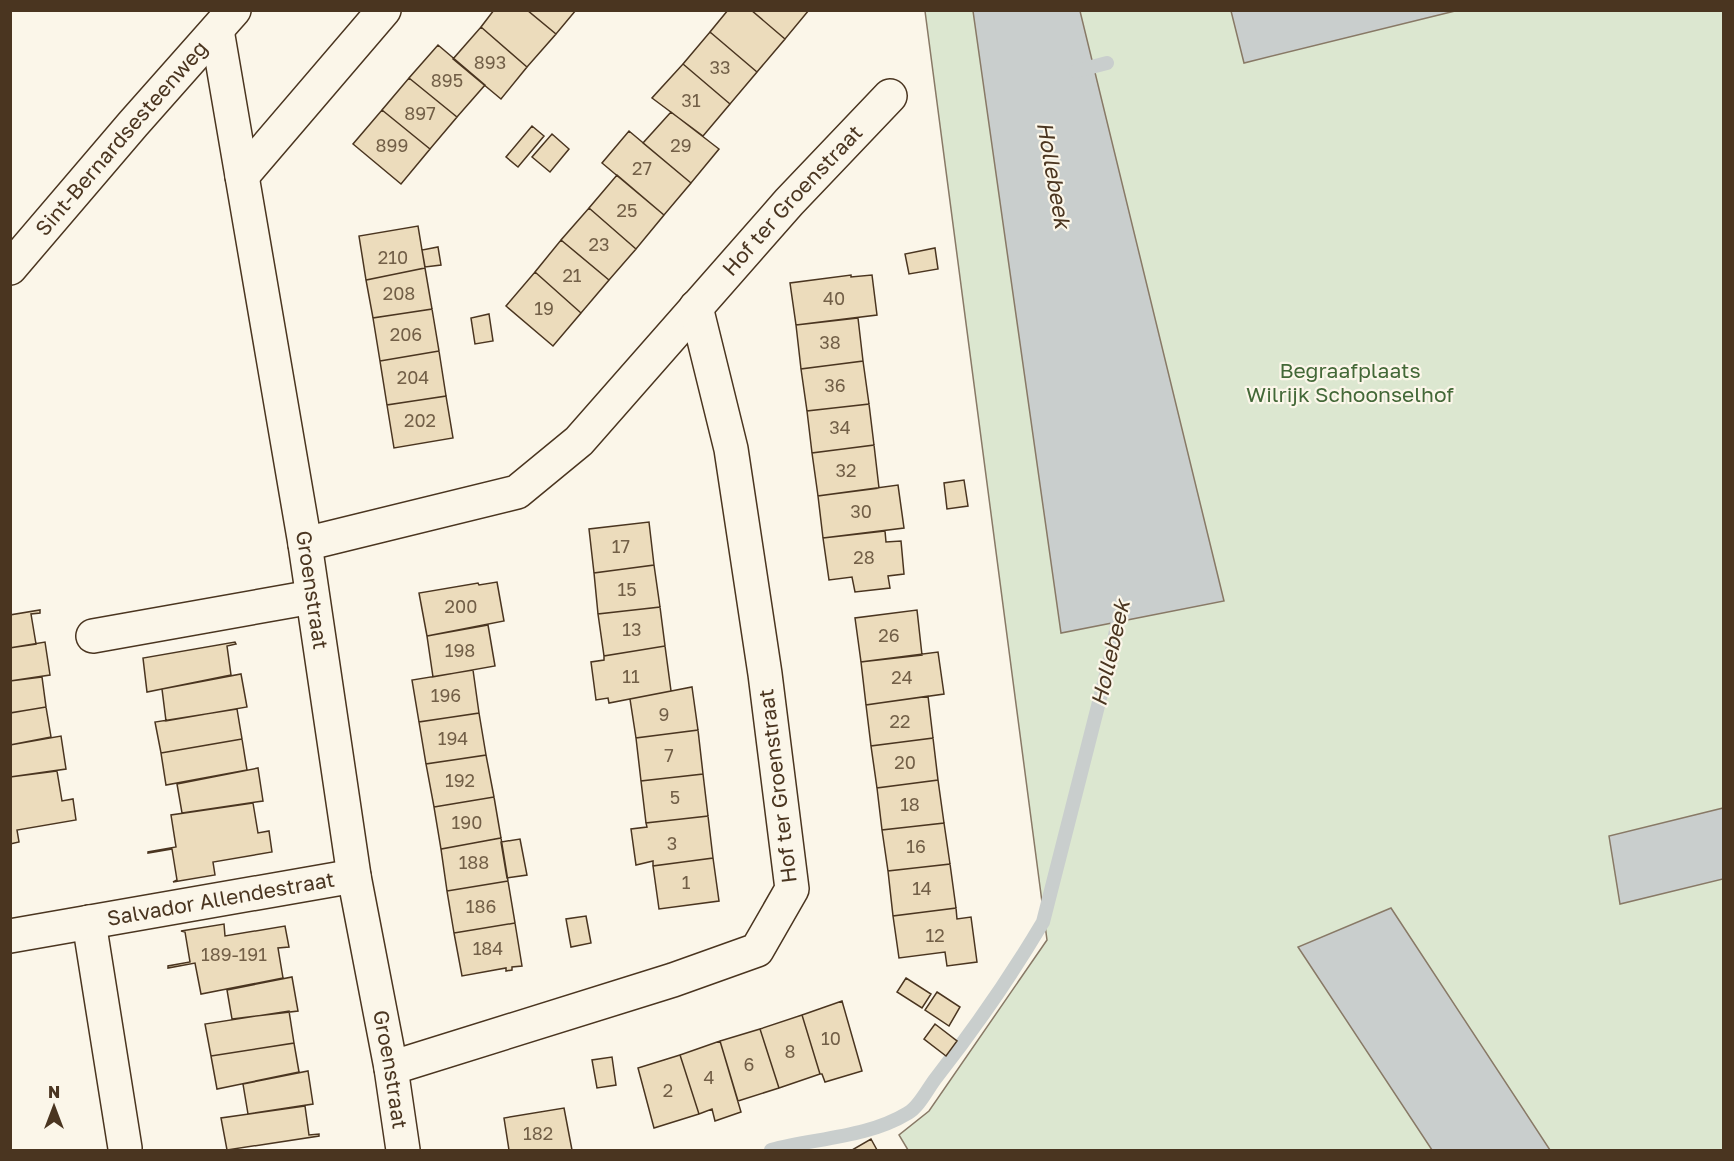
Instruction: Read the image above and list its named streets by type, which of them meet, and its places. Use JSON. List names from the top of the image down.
{
  "streets": {
    "street": [
      "Sint-Bernardsesteenweg",
      "Hof ter Groenstraat",
      "Groenstraat",
      "Salvador Allendestraat"
    ]
  },
  "crossings": [
    ["Sint-Bernardsesteenweg", "Groenstraat"],
    ["Hof ter Groenstraat", "Groenstraat"],
    ["Groenstraat", "Salvador Allendestraat"]
  ],
  "water": ["Hollebeek"],
  "parks": ["Begraafplaats Wilrijk Schoonselhof"],
  "house_numbers": [
    "893",
    "33",
    "895",
    "31",
    "897",
    "899",
    "29",
    "27",
    "25",
    "23",
    "210",
    "21",
    "208",
    "40",
    "19",
    "206",
    "38",
    "204",
    "36",
    "202",
    "34",
    "32",
    "30",
    "17",
    "28",
    "15",
    "200",
    "13",
    "26",
    "198",
    "11",
    "24",
    "196",
    "9",
    "22",
    "194",
    "7",
    "20",
    "192",
    "5",
    "18",
    "190",
    "3",
    "16",
    "188",
    "1",
    "14",
    "186",
    "12",
    "184",
    "189-191",
    "10",
    "8",
    "6",
    "4",
    "2",
    "182"
  ],
  "north": "top"
}
